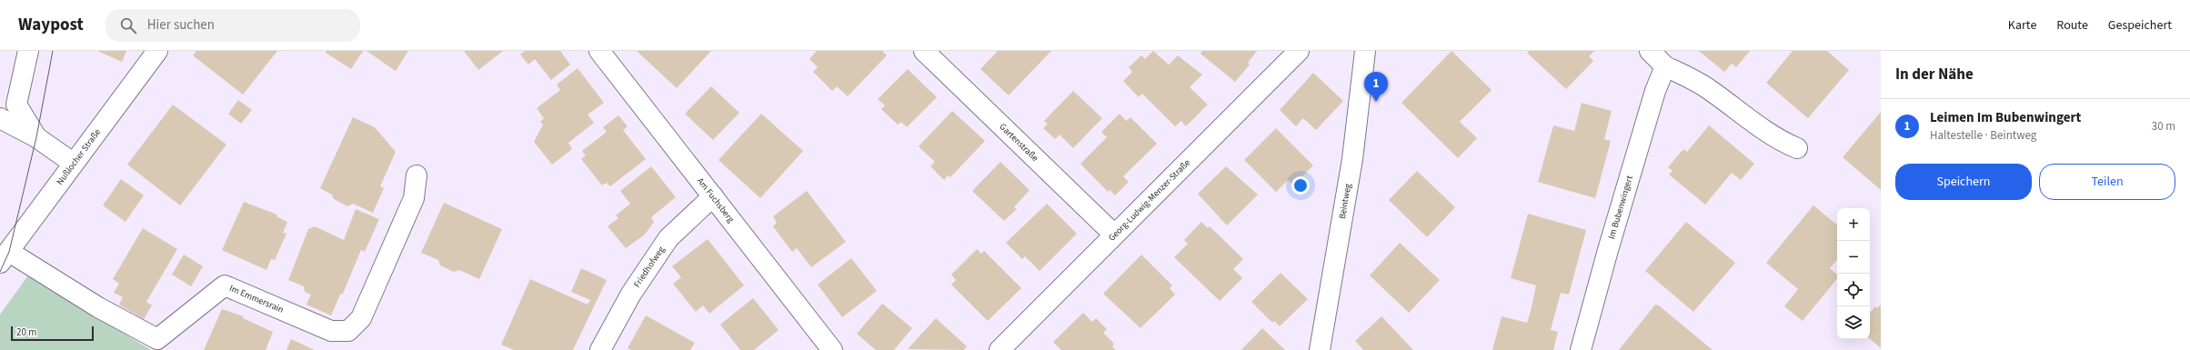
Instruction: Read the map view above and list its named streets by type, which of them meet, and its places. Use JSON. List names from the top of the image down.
{
  "streets": {
    "street": [
      "Gartenstraße",
      "Nußlocher Straße",
      "Georg-Ludwig-Menzer-Straße",
      "Am Fuchsberg",
      "Beintweg",
      "Im Bubenwingert",
      "Friedhofweg",
      "Im Emmersrain"
    ]
  },
  "crossings": [
    ["Gartenstraße", "Georg-Ludwig-Menzer-Straße"],
    ["Nußlocher Straße", "Im Emmersrain"],
    ["Am Fuchsberg", "Friedhofweg"]
  ],
  "scale_bar": "20 m",
  "page": {
    "header": "Waypost",
    "search": "Hier suchen",
    "nav": ["Karte", "Route", "Gespeichert"],
    "heading": "In der Nähe",
    "pins": "1",
    "list": [
      {
        "mark": "1",
        "name": "Leimen Im Bubenwingert",
        "note": "Haltestelle · Beintweg",
        "value": "30 m"
      }
    ],
    "buttons": ["Speichern", "Teilen"],
    "map_buttons": ["+", "−"],
    "scale": "20 m"
  }
}
